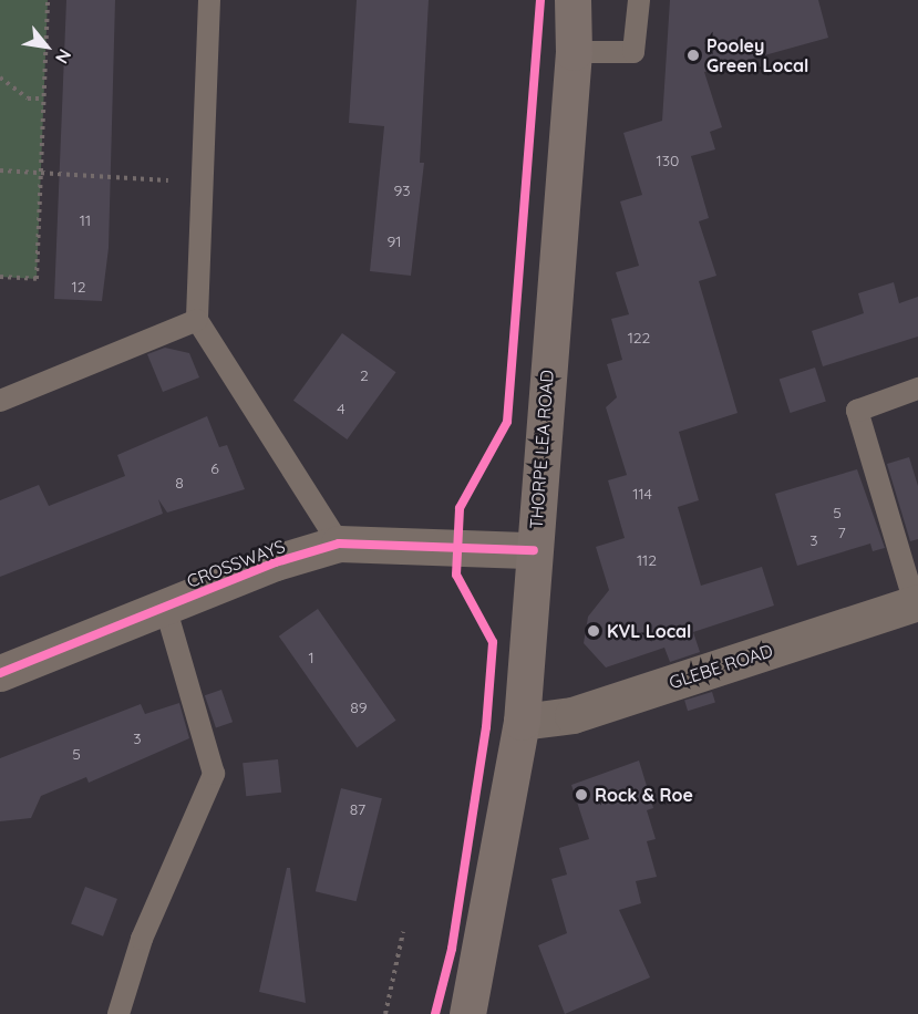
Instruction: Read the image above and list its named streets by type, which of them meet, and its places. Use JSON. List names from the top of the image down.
{
  "streets": {
    "main road": ["THORPE LEA ROAD"],
    "street": ["CROSSWAYS", "GLEBE ROAD"]
  },
  "crossings": [
    ["THORPE LEA ROAD", "CROSSWAYS"],
    ["THORPE LEA ROAD", "GLEBE ROAD"]
  ],
  "places": ["Pooley Green Local", "KVL Local", "Rock & Roe"],
  "house_numbers": [
    "130",
    "93",
    "11",
    "91",
    "12",
    "122",
    "2",
    "4",
    "6",
    "8",
    "114",
    "5",
    "7",
    "3",
    "112",
    "1",
    "89",
    "3",
    "5",
    "87"
  ],
  "north": "bottom right"
}
